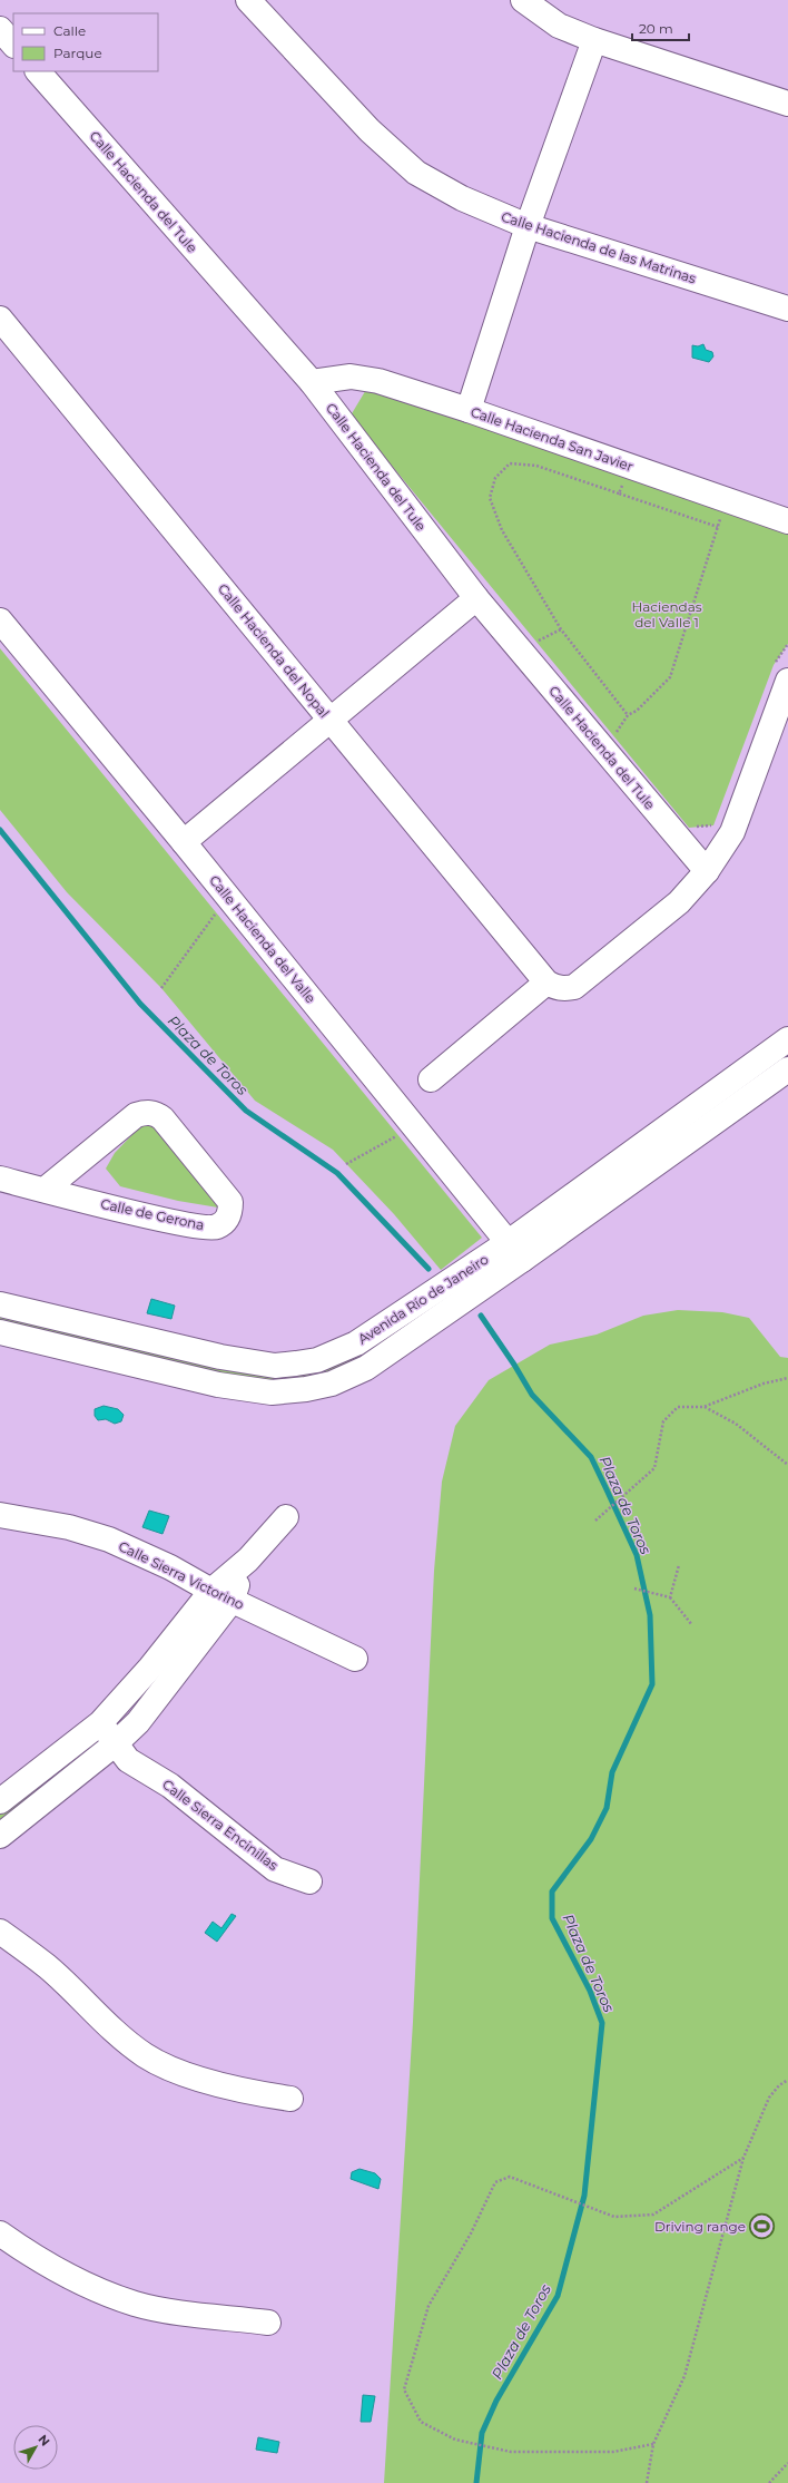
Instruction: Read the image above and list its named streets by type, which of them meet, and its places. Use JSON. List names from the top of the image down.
{
  "streets": {
    "street": [
      "Calle Hacienda del Tule",
      "Calle Hacienda de las Matrinas",
      "Calle Hacienda San Javier",
      "Calle Hacienda del Nopal",
      "Calle Hacienda del Valle",
      "Calle de Gerona",
      "Avenida Río de Janeiro",
      "Calle Sierra Victorino",
      "Calle Sierra Encinillas"
    ]
  },
  "crossings": [
    ["Calle Hacienda del Tule", "Calle Hacienda San Javier"],
    ["Calle Hacienda del Valle", "Avenida Río de Janeiro"]
  ],
  "water": ["Plaza de Toros"],
  "parks": ["Haciendas del Valle 1"],
  "places": {
    "sports": ["Driving range"]
  },
  "legend": ["Calle", "Parque"],
  "scale_bar": "20 m",
  "north": "top right"
}
